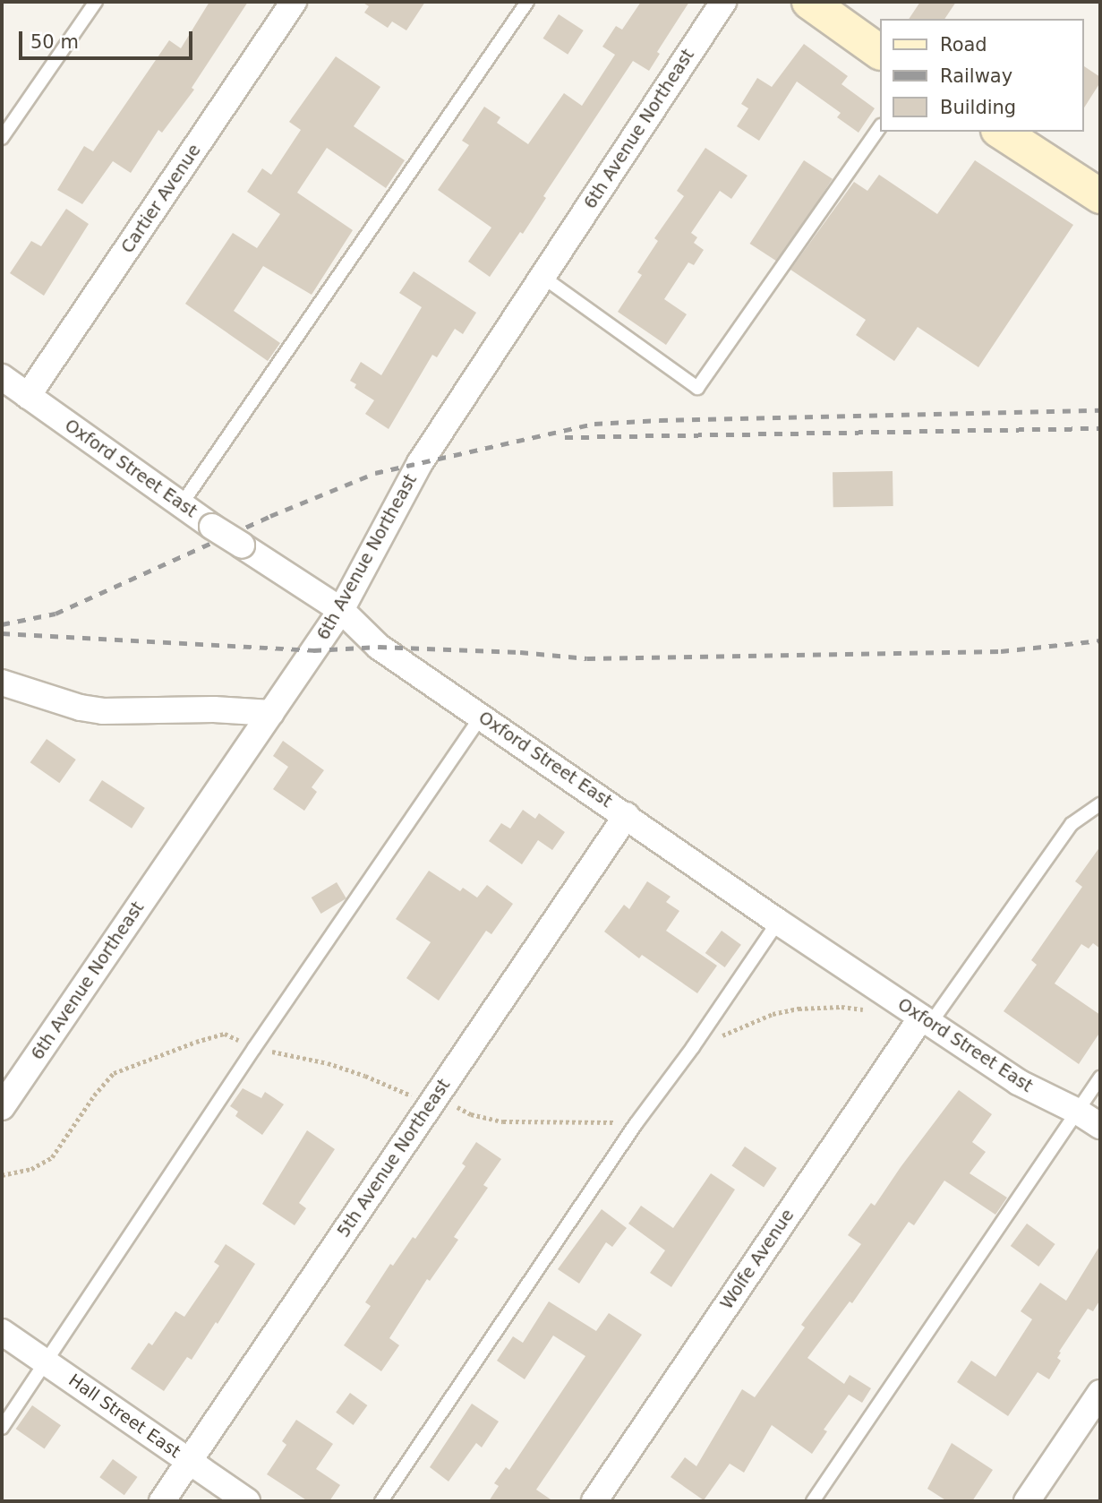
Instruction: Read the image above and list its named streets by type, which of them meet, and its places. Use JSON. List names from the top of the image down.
{
  "streets": {
    "street": [
      "6th Avenue Northeast",
      "Cartier Avenue",
      "Oxford Street East",
      "5th Avenue Northeast",
      "Wolfe Avenue",
      "Hall Street East"
    ]
  },
  "crossings": [
    ["6th Avenue Northeast", "Oxford Street East"],
    ["Cartier Avenue", "Oxford Street East"],
    ["Oxford Street East", "5th Avenue Northeast"],
    ["Oxford Street East", "Wolfe Avenue"],
    ["5th Avenue Northeast", "Hall Street East"]
  ],
  "legend": ["Road", "Railway", "Building"],
  "scale_bar": "50 m"
}
